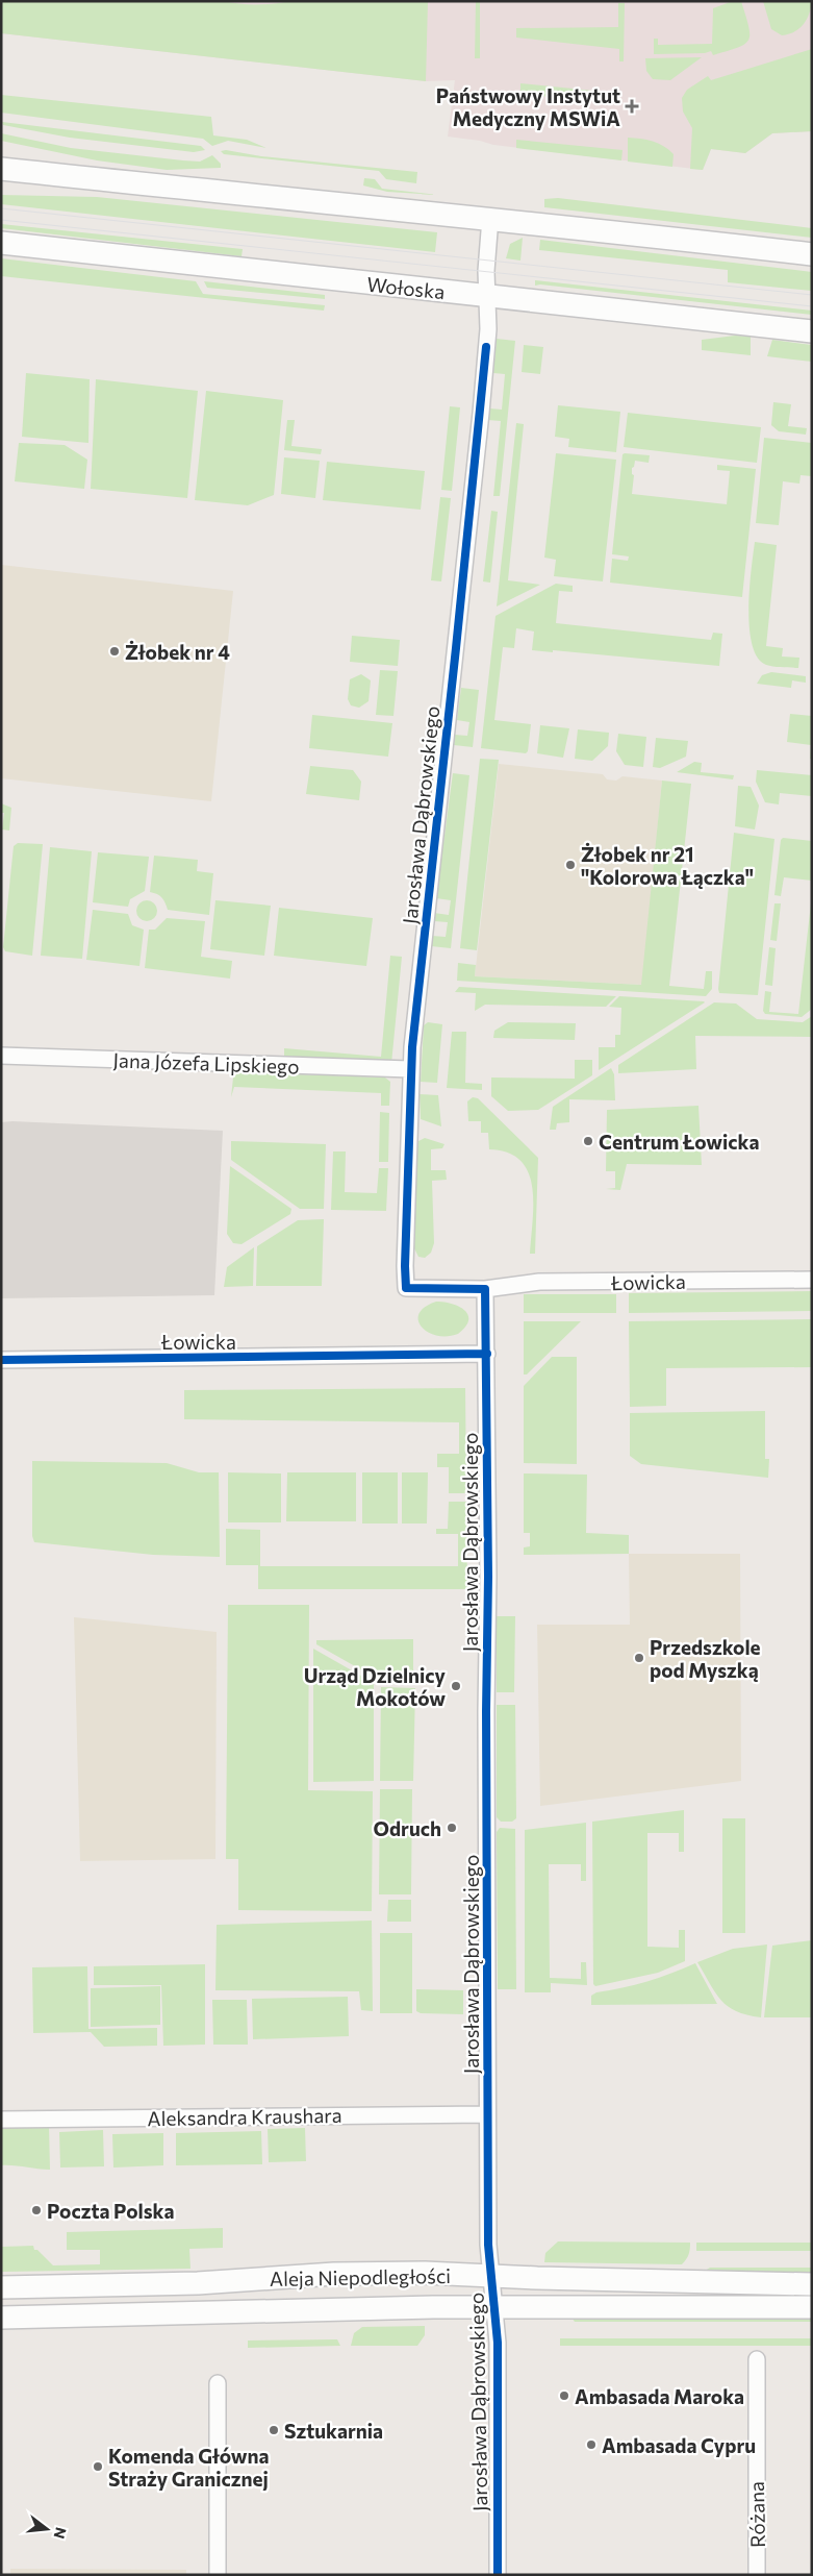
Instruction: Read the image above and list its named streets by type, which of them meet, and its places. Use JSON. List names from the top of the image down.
{
  "streets": {
    "main road": ["Wołoska", "Aleja Niepodległości"],
    "street": [
      "Jarosława Dąbrowskiego",
      "Jana Józefa Lipskiego",
      "Łowicka",
      "Aleksandra Kraushara",
      "Różana"
    ]
  },
  "crossings": [
    ["Wołoska", "Jarosława Dąbrowskiego"],
    ["Jarosława Dąbrowskiego", "Jana Józefa Lipskiego"],
    ["Jarosława Dąbrowskiego", "Łowicka"],
    ["Jarosława Dąbrowskiego", "Aleksandra Kraushara"],
    ["Jarosława Dąbrowskiego", "Aleja Niepodległości"]
  ],
  "places": {
    "health": ["Państwowy Instytut Medyczny MSWiA"],
    "other": [
      "Żłobek nr 4",
      "Żłobek nr 21 \"Kolorowa Łączka\"",
      "Centrum Łowicka",
      "Przedszkole pod Myszką",
      "Urząd Dzielnicy Mokotów",
      "Odruch",
      "Poczta Polska",
      "Ambasada Maroka",
      "Sztukarnia",
      "Ambasada Cypru",
      "Komenda Główna Straży Granicznej"
    ]
  },
  "north": "right"
}
